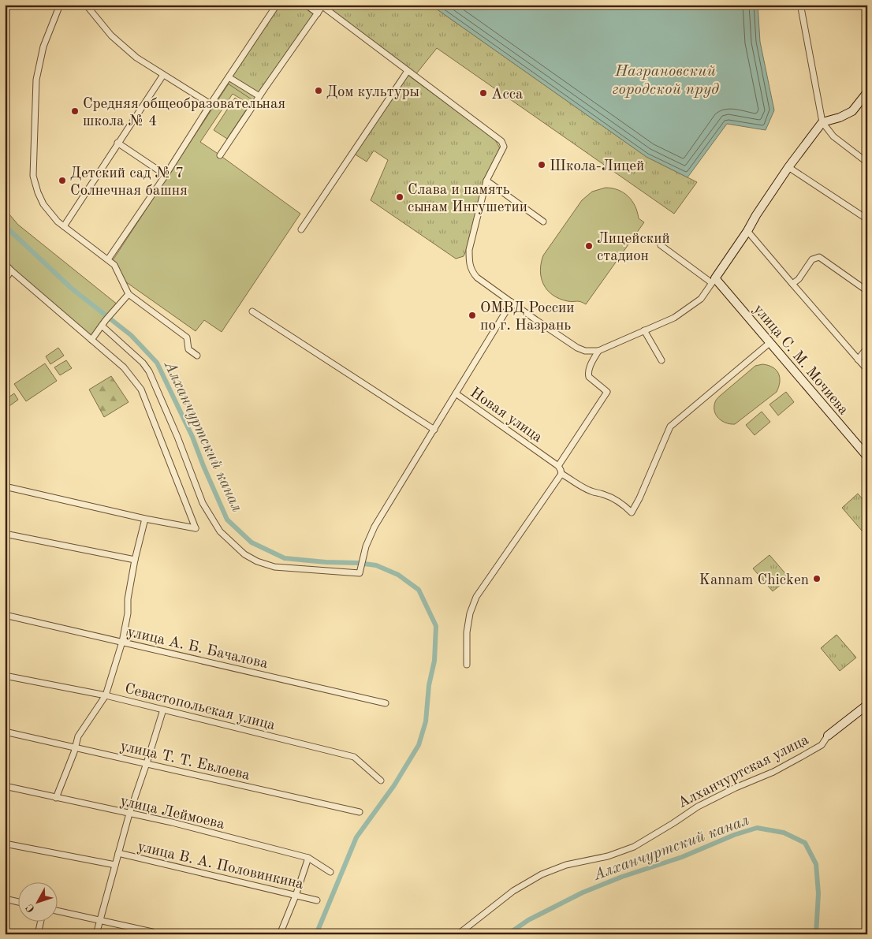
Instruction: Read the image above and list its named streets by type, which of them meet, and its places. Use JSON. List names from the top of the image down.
{
  "streets": {
    "street": [
      "улица С. М. Мочиева",
      "Новая улица",
      "улица А. Б. Бачалова",
      "Севастопольская улица",
      "улица Т. Т. Евлоева",
      "Алханчуртская улица",
      "улица Леймоева",
      "улица В. А. Половинкина"
    ]
  },
  "water": ["Назрановский городской пруд", "Алханчуртский канал"],
  "places": [
    "Дом культуры",
    "Асса",
    "Средняя общеобразовательная школа № 4",
    "Школа-Лицей",
    "Детский сад № 7 Солнечная башня",
    "Слава и память сынам Ингушетии",
    "Лицейский стадион",
    "ОМВД России по г. Назрань",
    "Kannam Chicken"
  ],
  "north": "bottom left"
}
